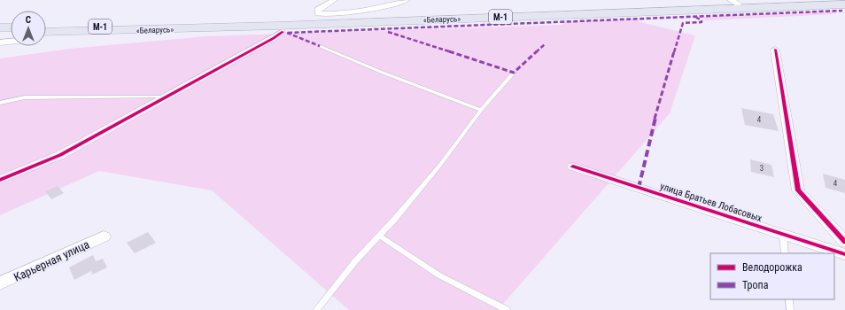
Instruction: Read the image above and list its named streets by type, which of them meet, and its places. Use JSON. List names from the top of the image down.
{
  "streets": {
    "highway": ["М-1", "«Беларусь»"],
    "street": ["улица Братьев Лобасовых", "Карьерная улица"]
  },
  "house_numbers": ["4", "3", "4"],
  "legend": ["Велодорожка", "Тропа"],
  "north": "top"
}
